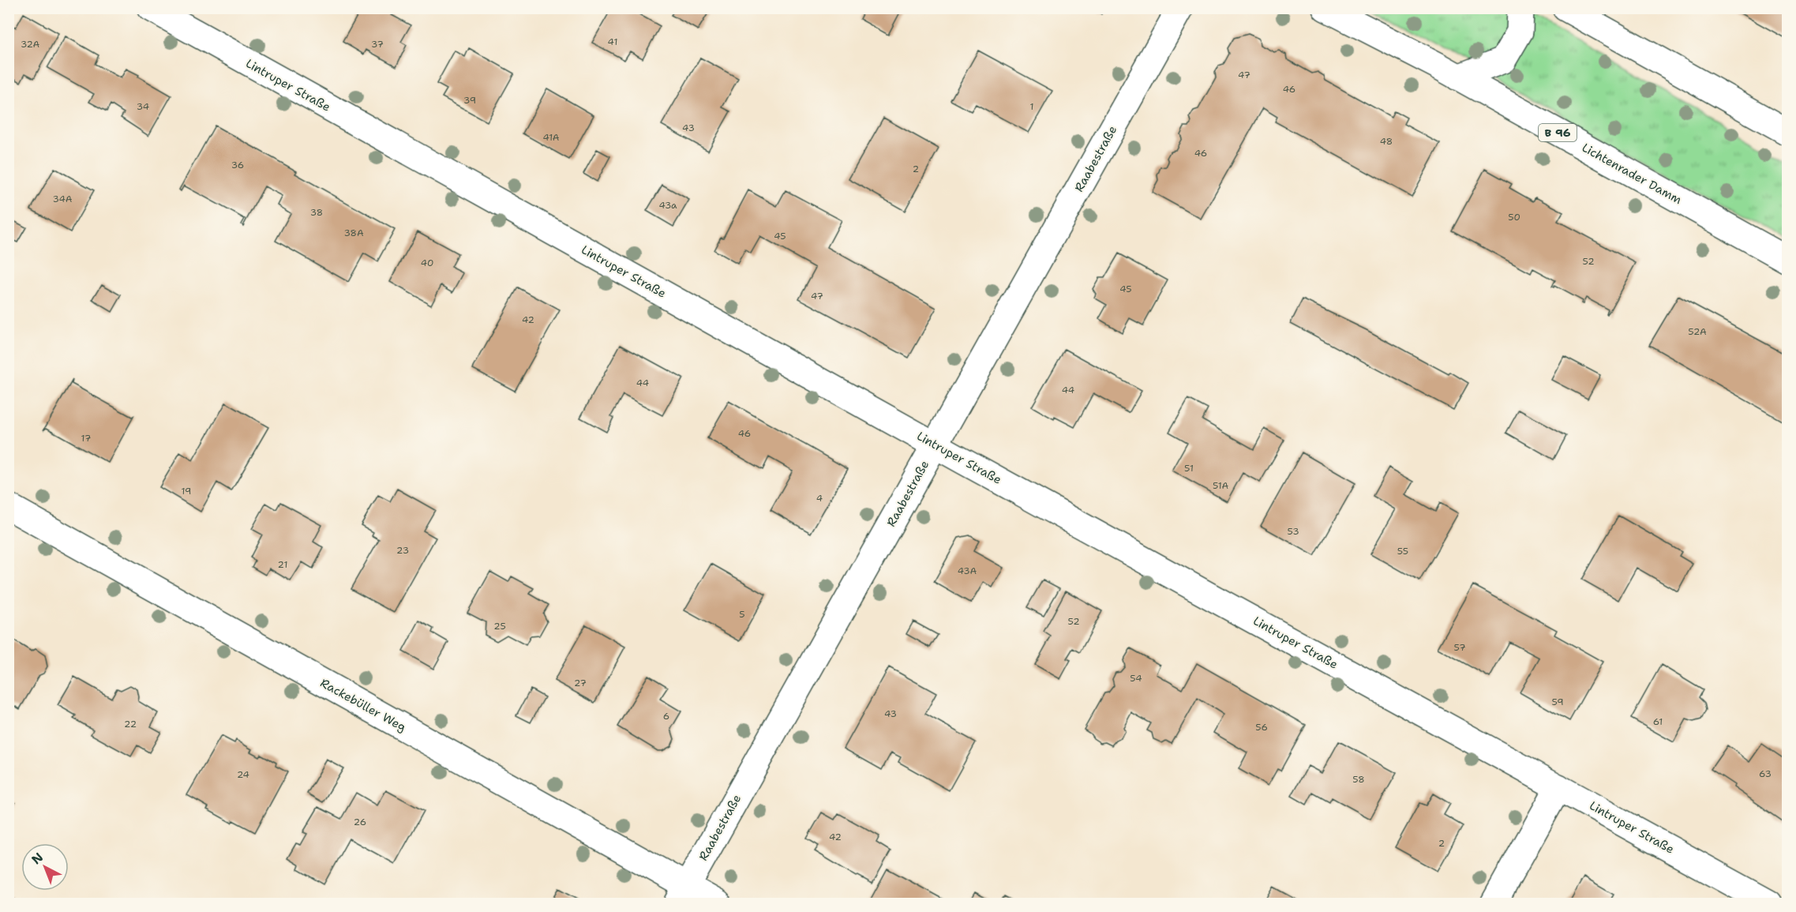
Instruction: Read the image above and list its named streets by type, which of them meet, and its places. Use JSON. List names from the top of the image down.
{
  "streets": {
    "street": [
      "Lintruper Straße",
      "B 96",
      "Raabestraße",
      "Lichtenrader Damm",
      "Rackebüller Weg"
    ]
  },
  "crossings": [
    ["Lintruper Straße", "Raabestraße"],
    ["Raabestraße", "Rackebüller Weg"]
  ],
  "house_numbers": [
    "41",
    "32A",
    "37",
    "47",
    "46",
    "39",
    "34",
    "1",
    "43",
    "41A",
    "48",
    "46",
    "36",
    "2",
    "34A",
    "43a",
    "38",
    "50",
    "38A",
    "45",
    "52",
    "40",
    "45",
    "47",
    "42",
    "52A",
    "44",
    "44",
    "46",
    "17",
    "51",
    "51A",
    "19",
    "4",
    "53",
    "23",
    "55",
    "21",
    "43A",
    "5",
    "52",
    "25",
    "57",
    "54",
    "27",
    "59",
    "43",
    "6",
    "61",
    "22",
    "56",
    "63",
    "24",
    "58",
    "26",
    "42",
    "2"
  ],
  "north": "top left"
}
